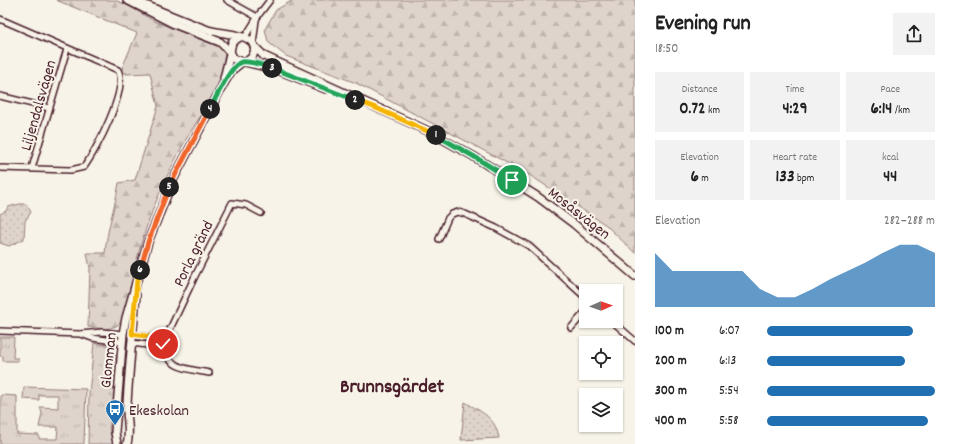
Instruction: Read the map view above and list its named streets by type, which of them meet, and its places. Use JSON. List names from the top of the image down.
{
  "streets": {
    "main road": ["Mosåsvägen", "Glomman"],
    "street": ["Liljendalsvägen", "Porla gränd"]
  },
  "crossings": [
    ["Mosåsvägen", "Glomman"]
  ],
  "districts": ["Brunnsgärdet"],
  "places": {
    "bus stop": ["Ekeskolan"]
  },
  "north": "right",
  "page": {
    "heading": ["Evening run", "18:50"],
    "pins": [
      "3",
      "2",
      "4",
      "1",
      "5",
      "6"
    ],
    "stats": [
      ["Distance", "0.72 km"],
      ["Time", "4:29"],
      ["Pace", "6:14 /km"],
      ["Elevation", "6 m"],
      ["Heart rate", "133 bpm"],
      ["kcal", "44"]
    ],
    "chart": ["Elevation", "282–288 m"],
    "list": [
      {
        "name": "100 m",
        "note": "6:07"
      },
      {
        "name": "200 m",
        "note": "6:13"
      },
      {
        "name": "300 m",
        "note": "5:54"
      },
      {
        "name": "400 m",
        "note": "5:58"
      }
    ]
  }
}
